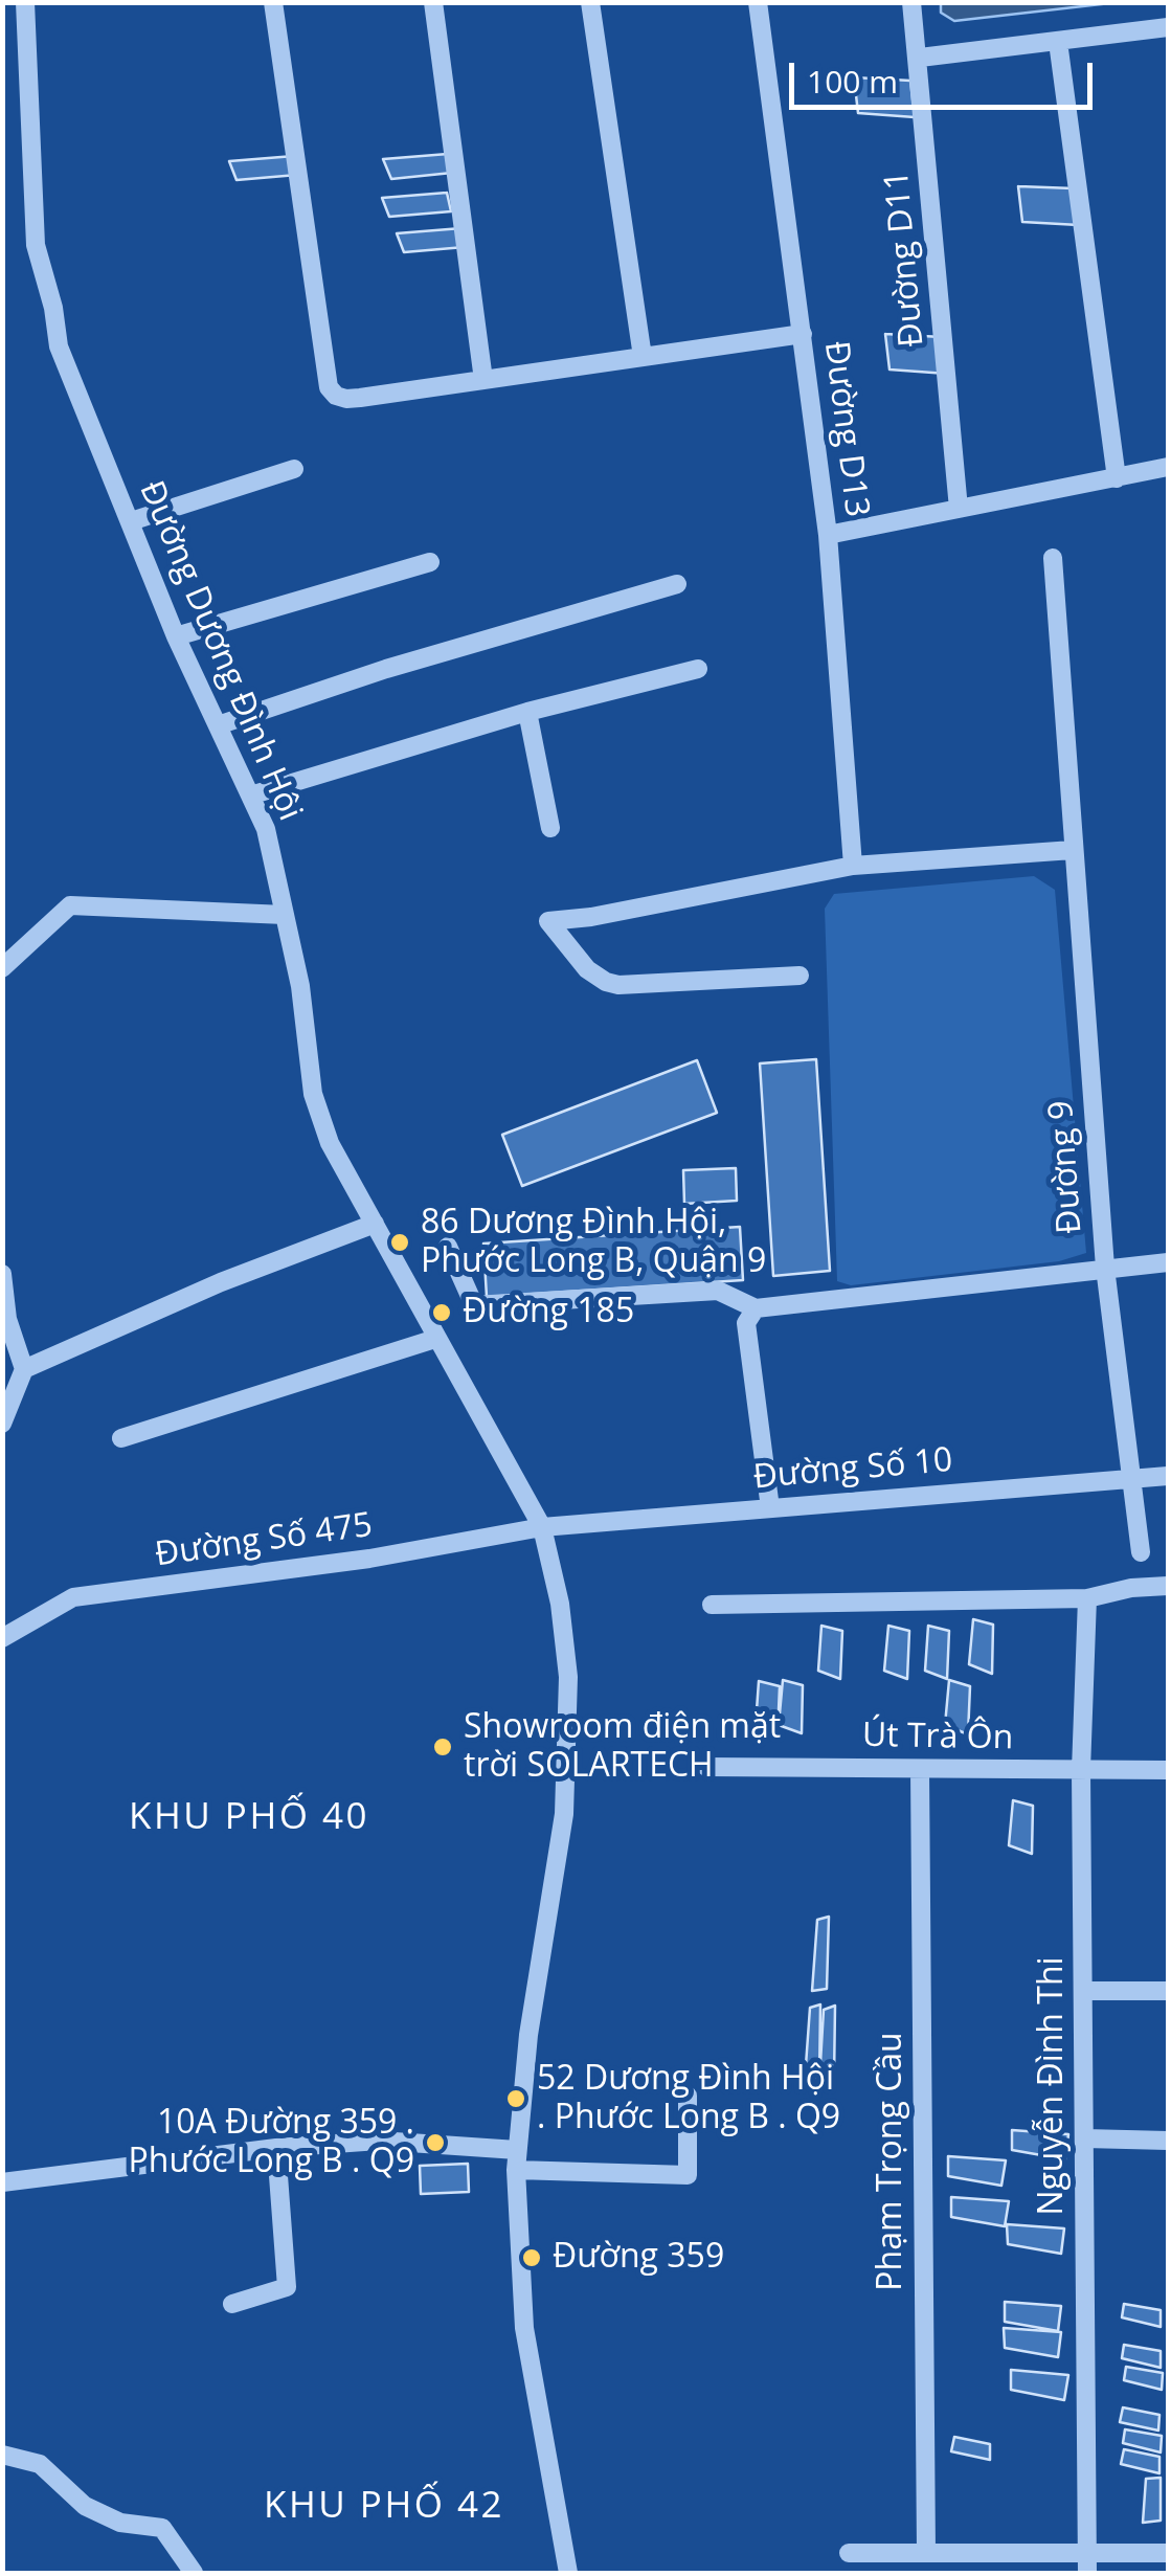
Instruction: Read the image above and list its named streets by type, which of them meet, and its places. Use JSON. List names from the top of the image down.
{
  "streets": {
    "street": [
      "Đường D11",
      "Đường D13",
      "Đường Dương Đình Hội",
      "Đường 9",
      "Đường Số 10",
      "Đường Số 475",
      "Út Trà Ôn",
      "Nguyễn Đình Thi",
      "Phạm Trọng Cầu"
    ]
  },
  "crossings": [
    ["Đường Dương Đình Hội", "Đường Số 10"],
    ["Đường Dương Đình Hội", "Đường Số 475"],
    ["Đường 9", "Đường Số 10"],
    ["Đường Số 10", "Đường Số 475"],
    ["Út Trà Ôn", "Nguyễn Đình Thi"],
    ["Út Trà Ôn", "Phạm Trọng Cầu"]
  ],
  "districts": ["KHU PHỐ 40", "KHU PHỐ 42"],
  "places": [
    "86 Dương Đình Hội, Phước Long B, Quận 9",
    "Đường 185",
    "Showroom điện mặt trời SOLARTECH",
    "52 Dương Đình Hội . Phước Long B . Q9",
    "10A Đường 359 . Phước Long B . Q9",
    "Đường 359"
  ],
  "scale_bar": "100 m"
}
